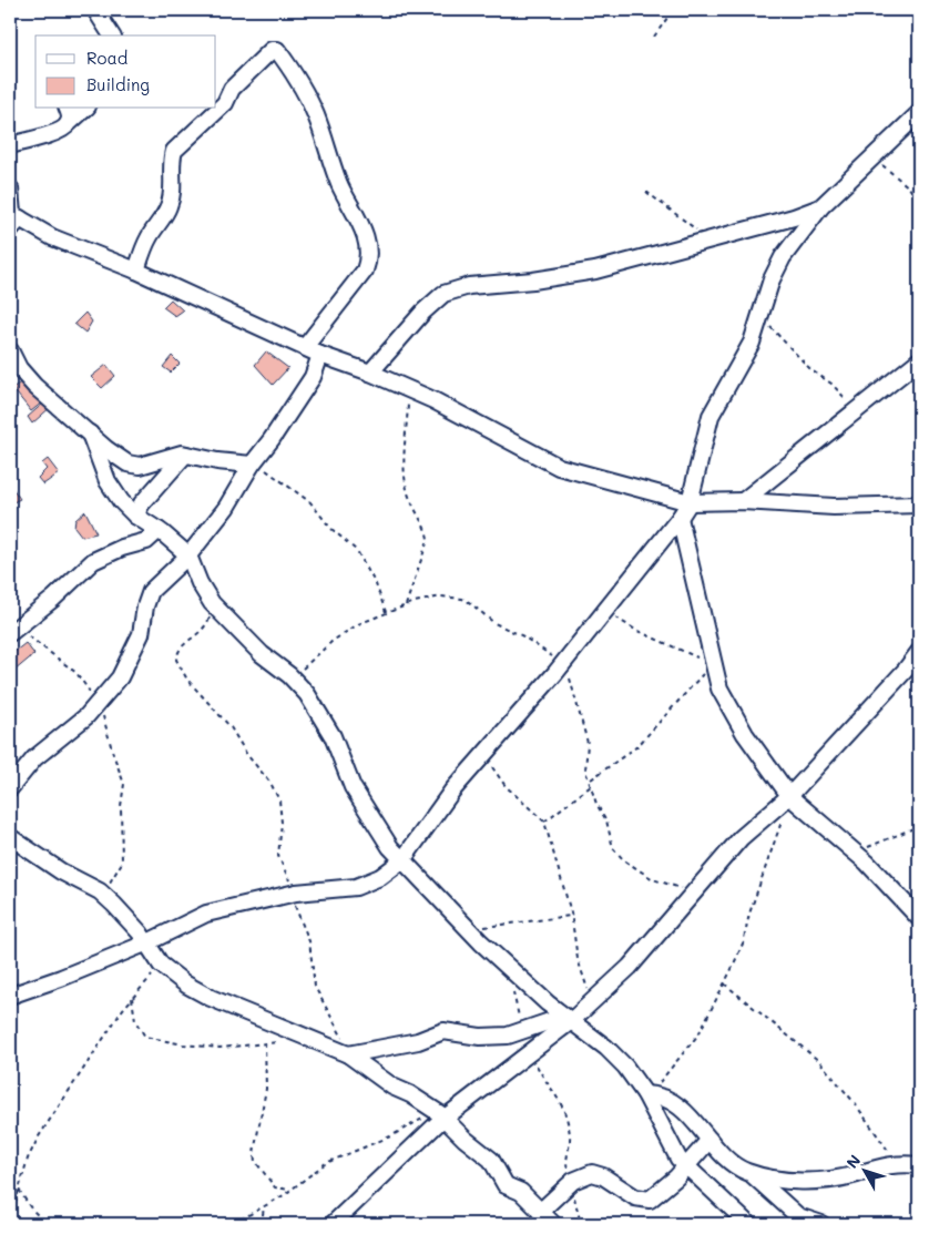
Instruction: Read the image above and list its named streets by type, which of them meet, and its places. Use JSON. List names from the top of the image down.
{
  "legend": ["Road", "Building"],
  "north": "top left"
}
